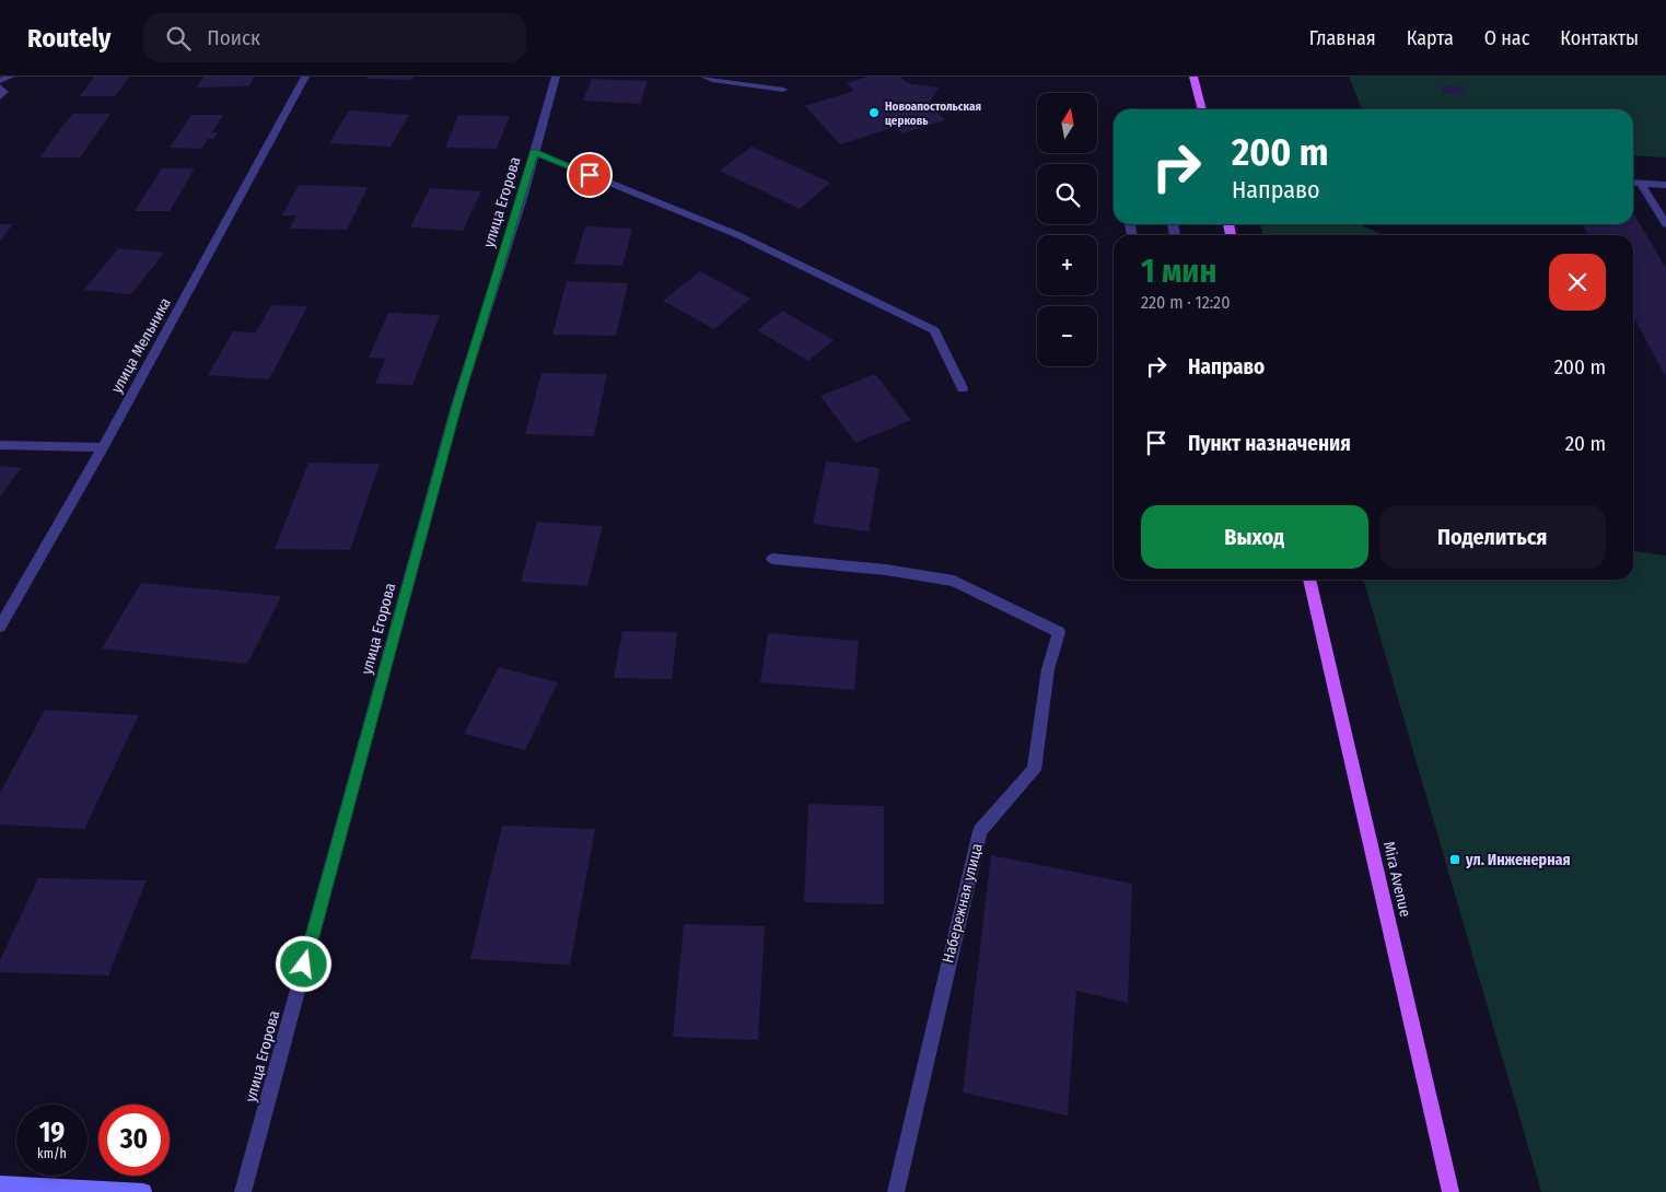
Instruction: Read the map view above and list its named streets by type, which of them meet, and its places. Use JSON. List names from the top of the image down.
{
  "streets": {
    "main road": ["Mira Avenue"],
    "street": ["улица Егорова", "улица Мельника", "Набережная улица"]
  },
  "places": {
    "other": ["Новоапостольская церковь"],
    "transit": ["ул. Инженерная"]
  },
  "north": "top",
  "page": {
    "header": "Routely",
    "search": "Поиск",
    "nav": [
      "Главная",
      "Карта",
      "О нас",
      "Контакты"
    ],
    "map_buttons": ["+", "−"],
    "turn": ["200 m", "Направо"],
    "heading": ["1 мин", "220 m · 12:20"],
    "list": [
      {
        "name": "Направо",
        "value": "200 m"
      },
      {
        "name": "Пункт назначения",
        "value": "20 m"
      }
    ],
    "buttons": ["Выход", "Поделиться"],
    "speed": "19 km/h",
    "limit": "30"
  }
}
